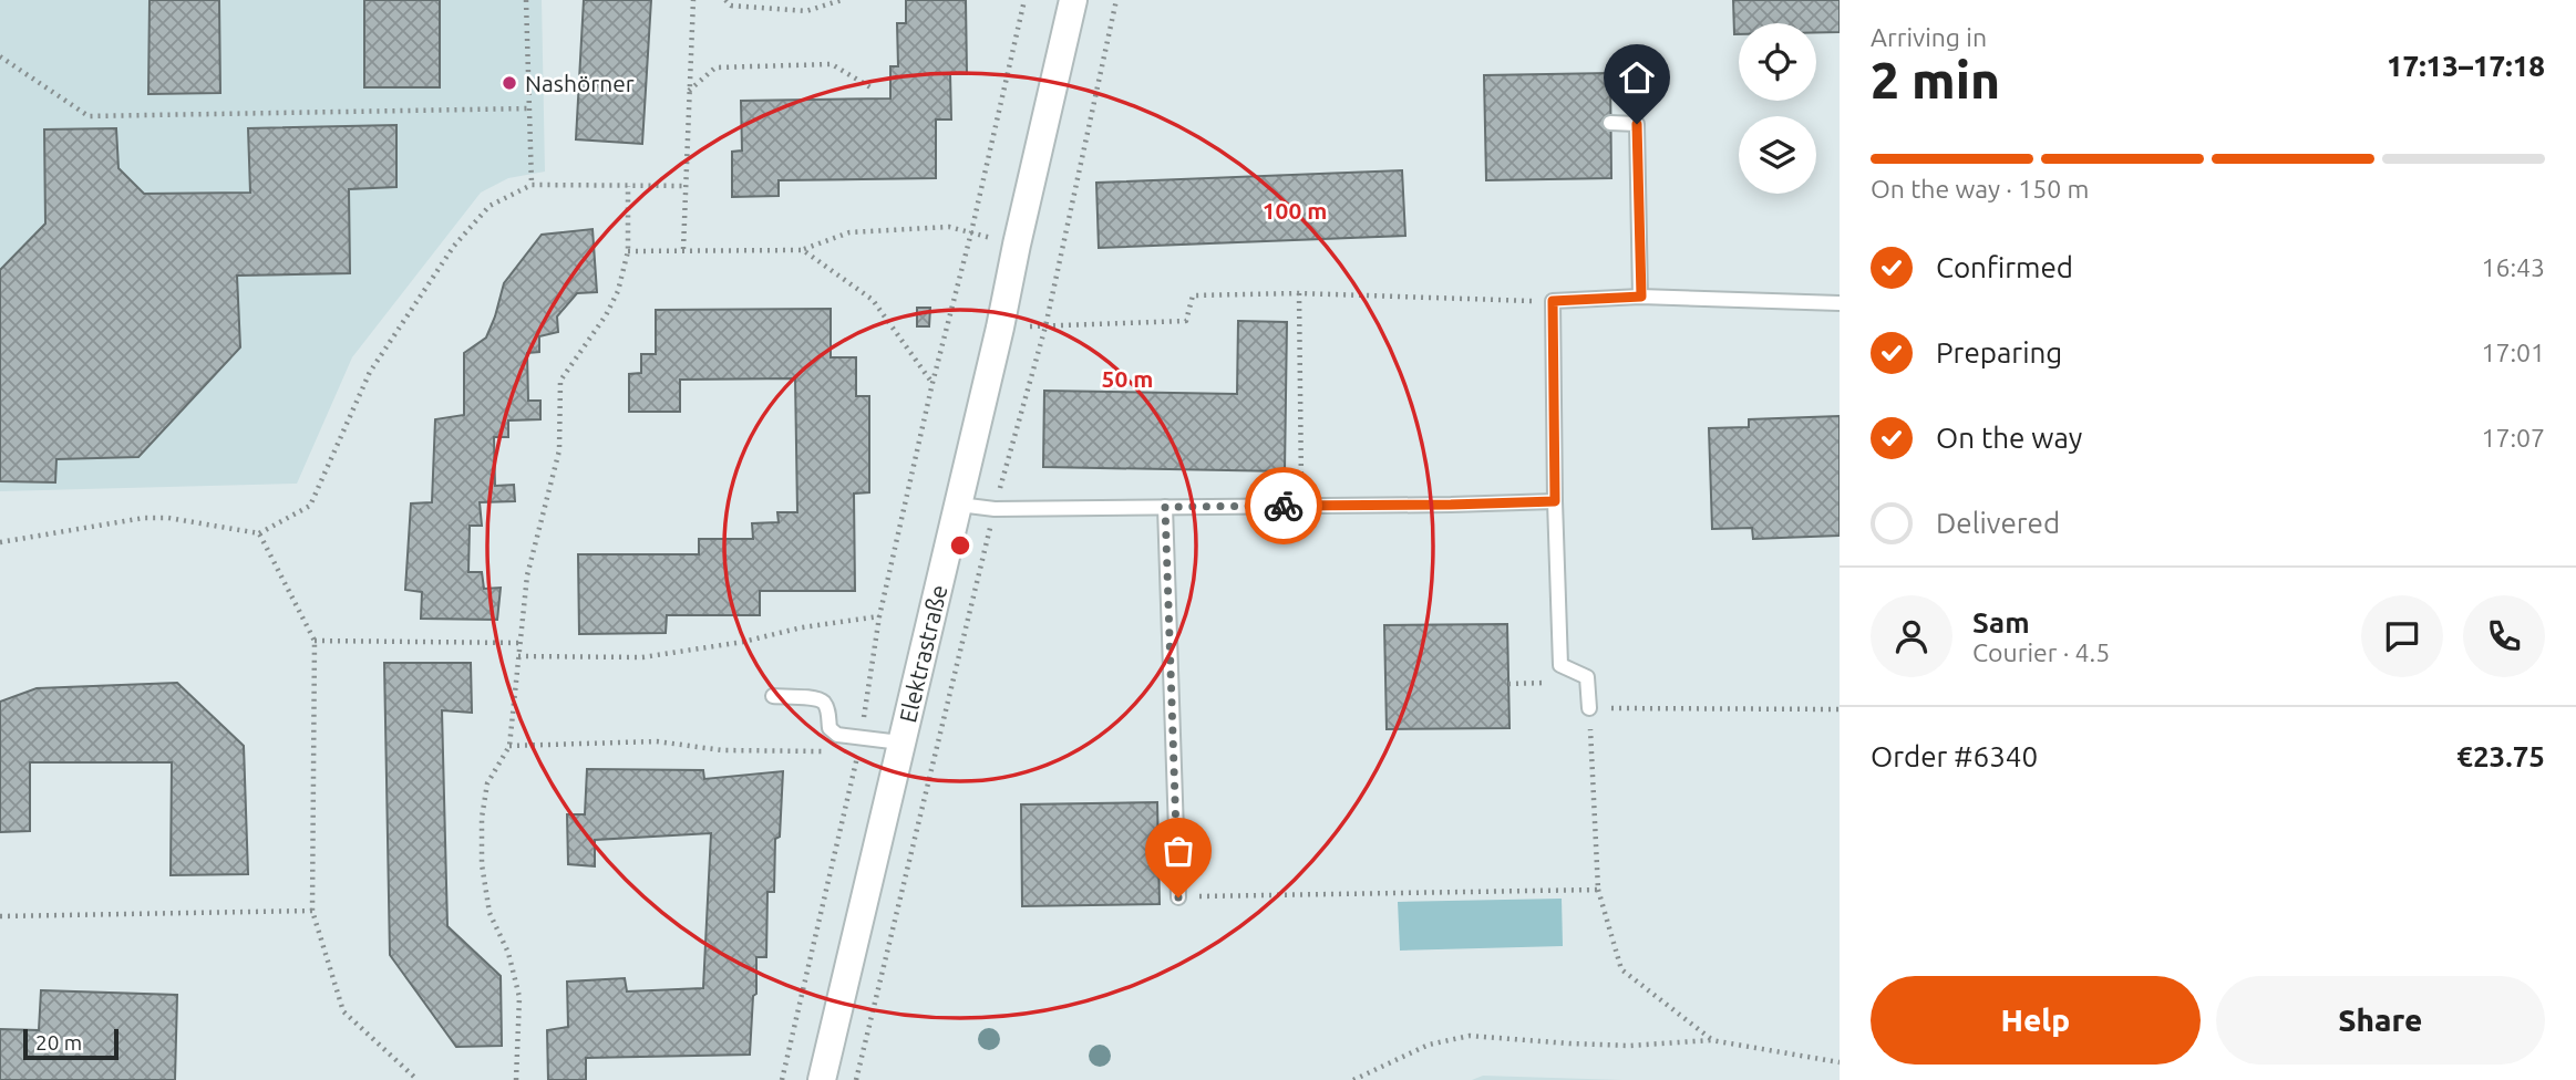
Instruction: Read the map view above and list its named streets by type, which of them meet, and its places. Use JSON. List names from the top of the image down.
{
  "streets": {
    "street": ["Elektrastraße"]
  },
  "places": ["Nashörner"],
  "scale_bar": "20 m",
  "page": {
    "heading": ["2 min", "Arriving in", "17:13–17:18"],
    "panel": [
      "Sam",
      "Courier · 4.5",
      "Order #6340",
      "€23.75"
    ],
    "bar": "On the way · 150 m",
    "list": [
      ["Confirmed", "16:43"],
      ["Preparing", "17:01"],
      ["On the way", "17:07"],
      "Delivered"
    ],
    "buttons": ["Help", "Share"],
    "scale": "20 m"
  },
  "rings": ["100 m", "50 m"]
}
